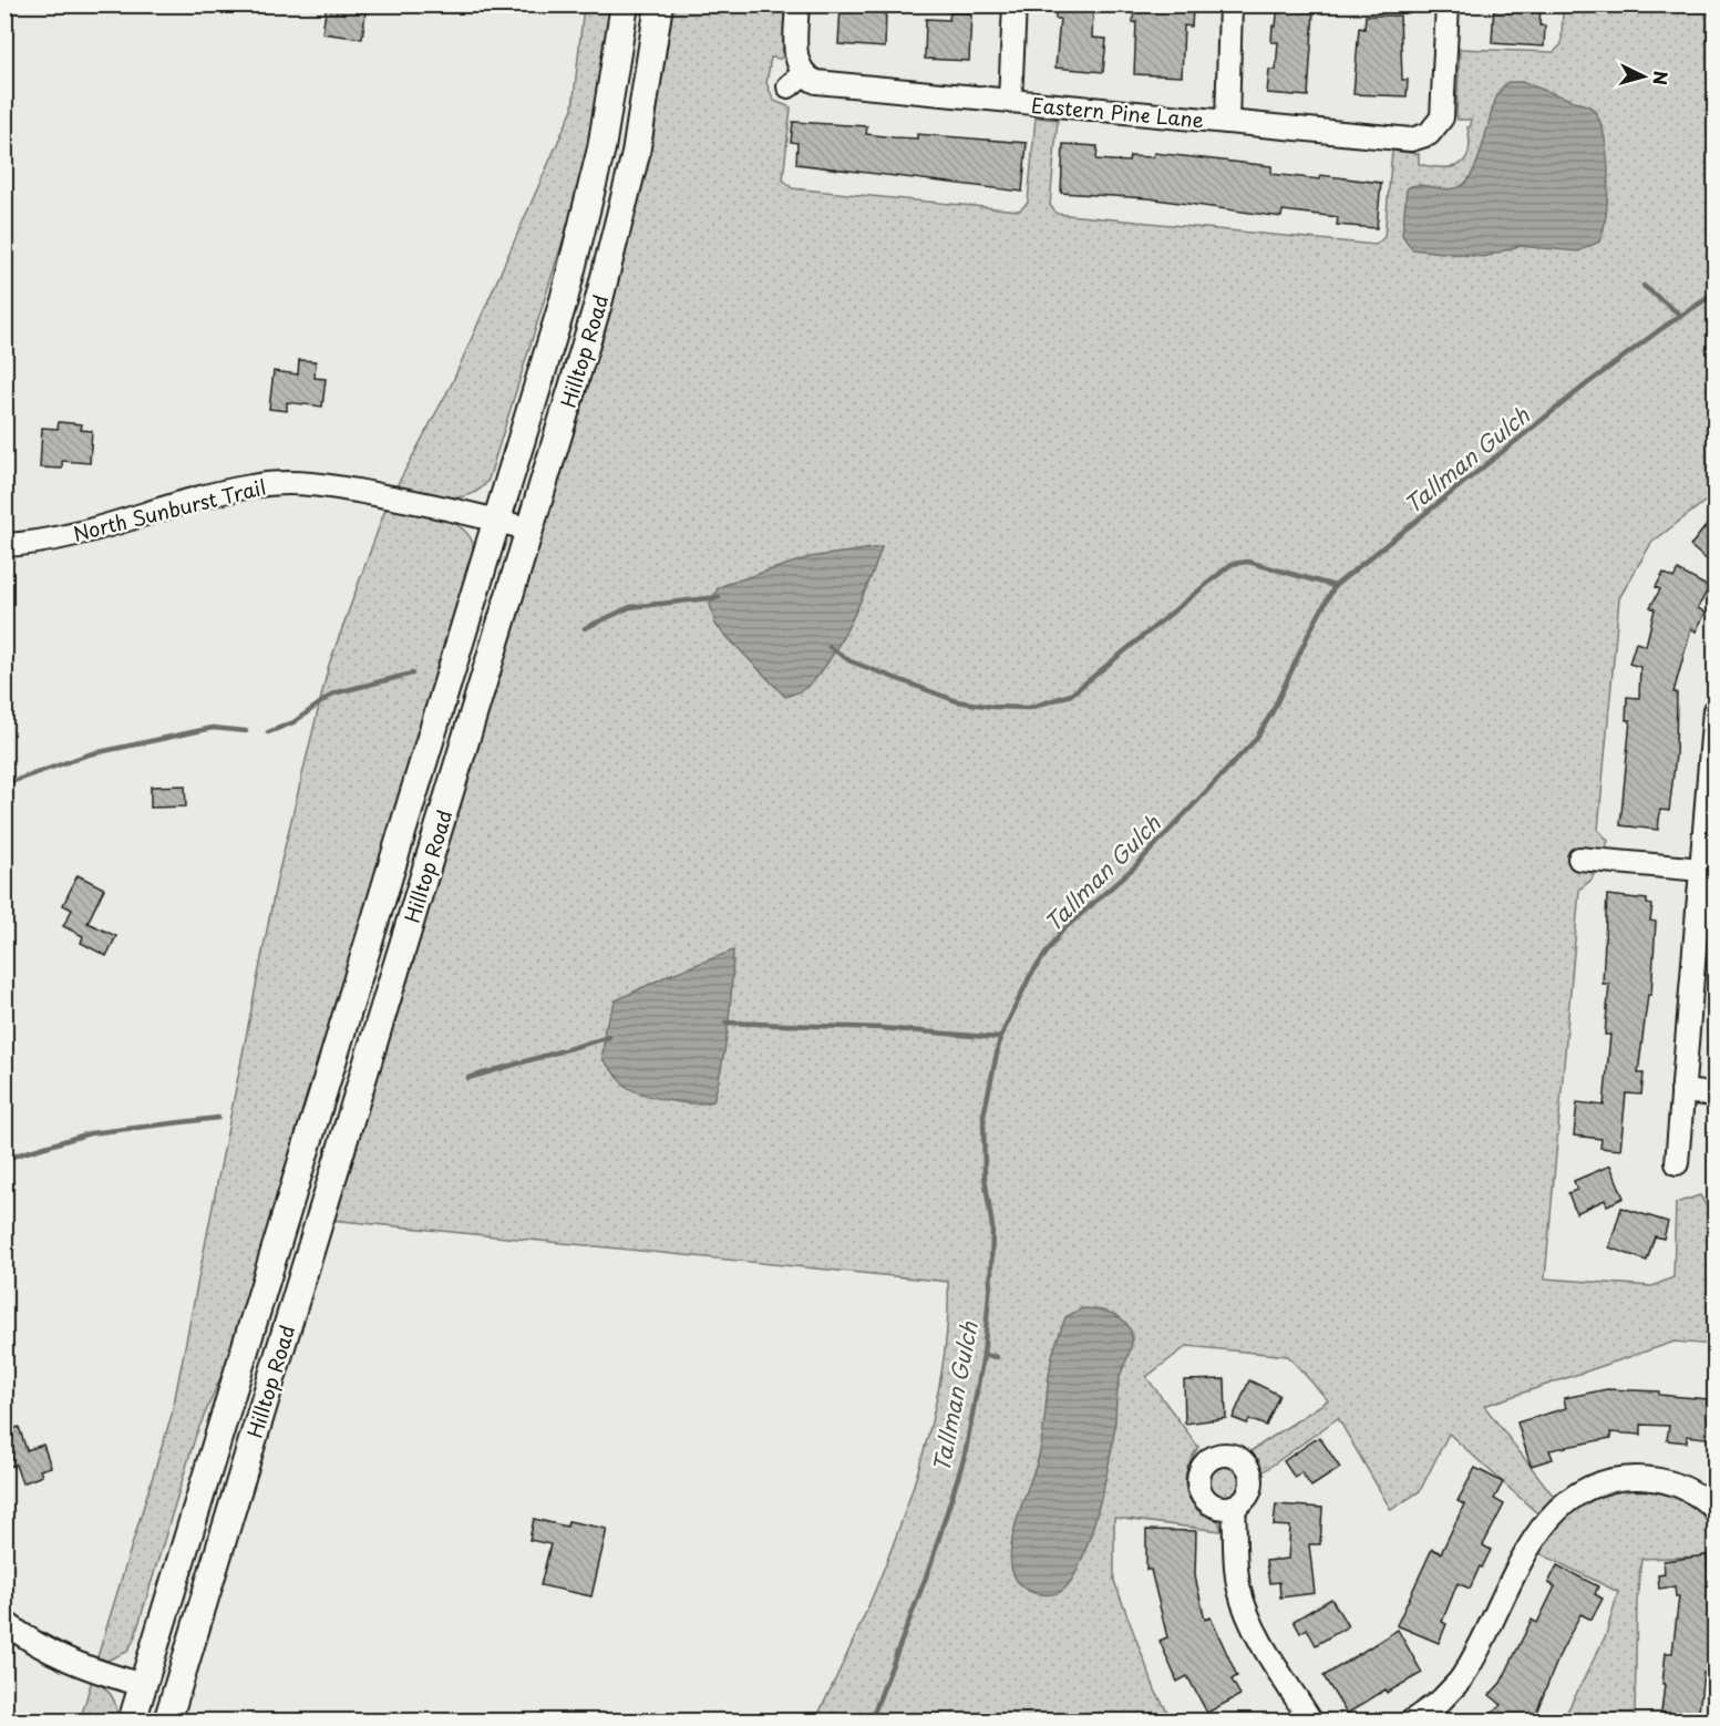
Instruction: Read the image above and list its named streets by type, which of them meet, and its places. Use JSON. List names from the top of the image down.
{
  "streets": {
    "main road": ["Hilltop Road"],
    "street": ["Eastern Pine Lane", "North Sunburst Trail"]
  },
  "crossings": [
    ["Hilltop Road", "North Sunburst Trail"]
  ],
  "water": ["Tallman Gulch"],
  "north": "right"
}
